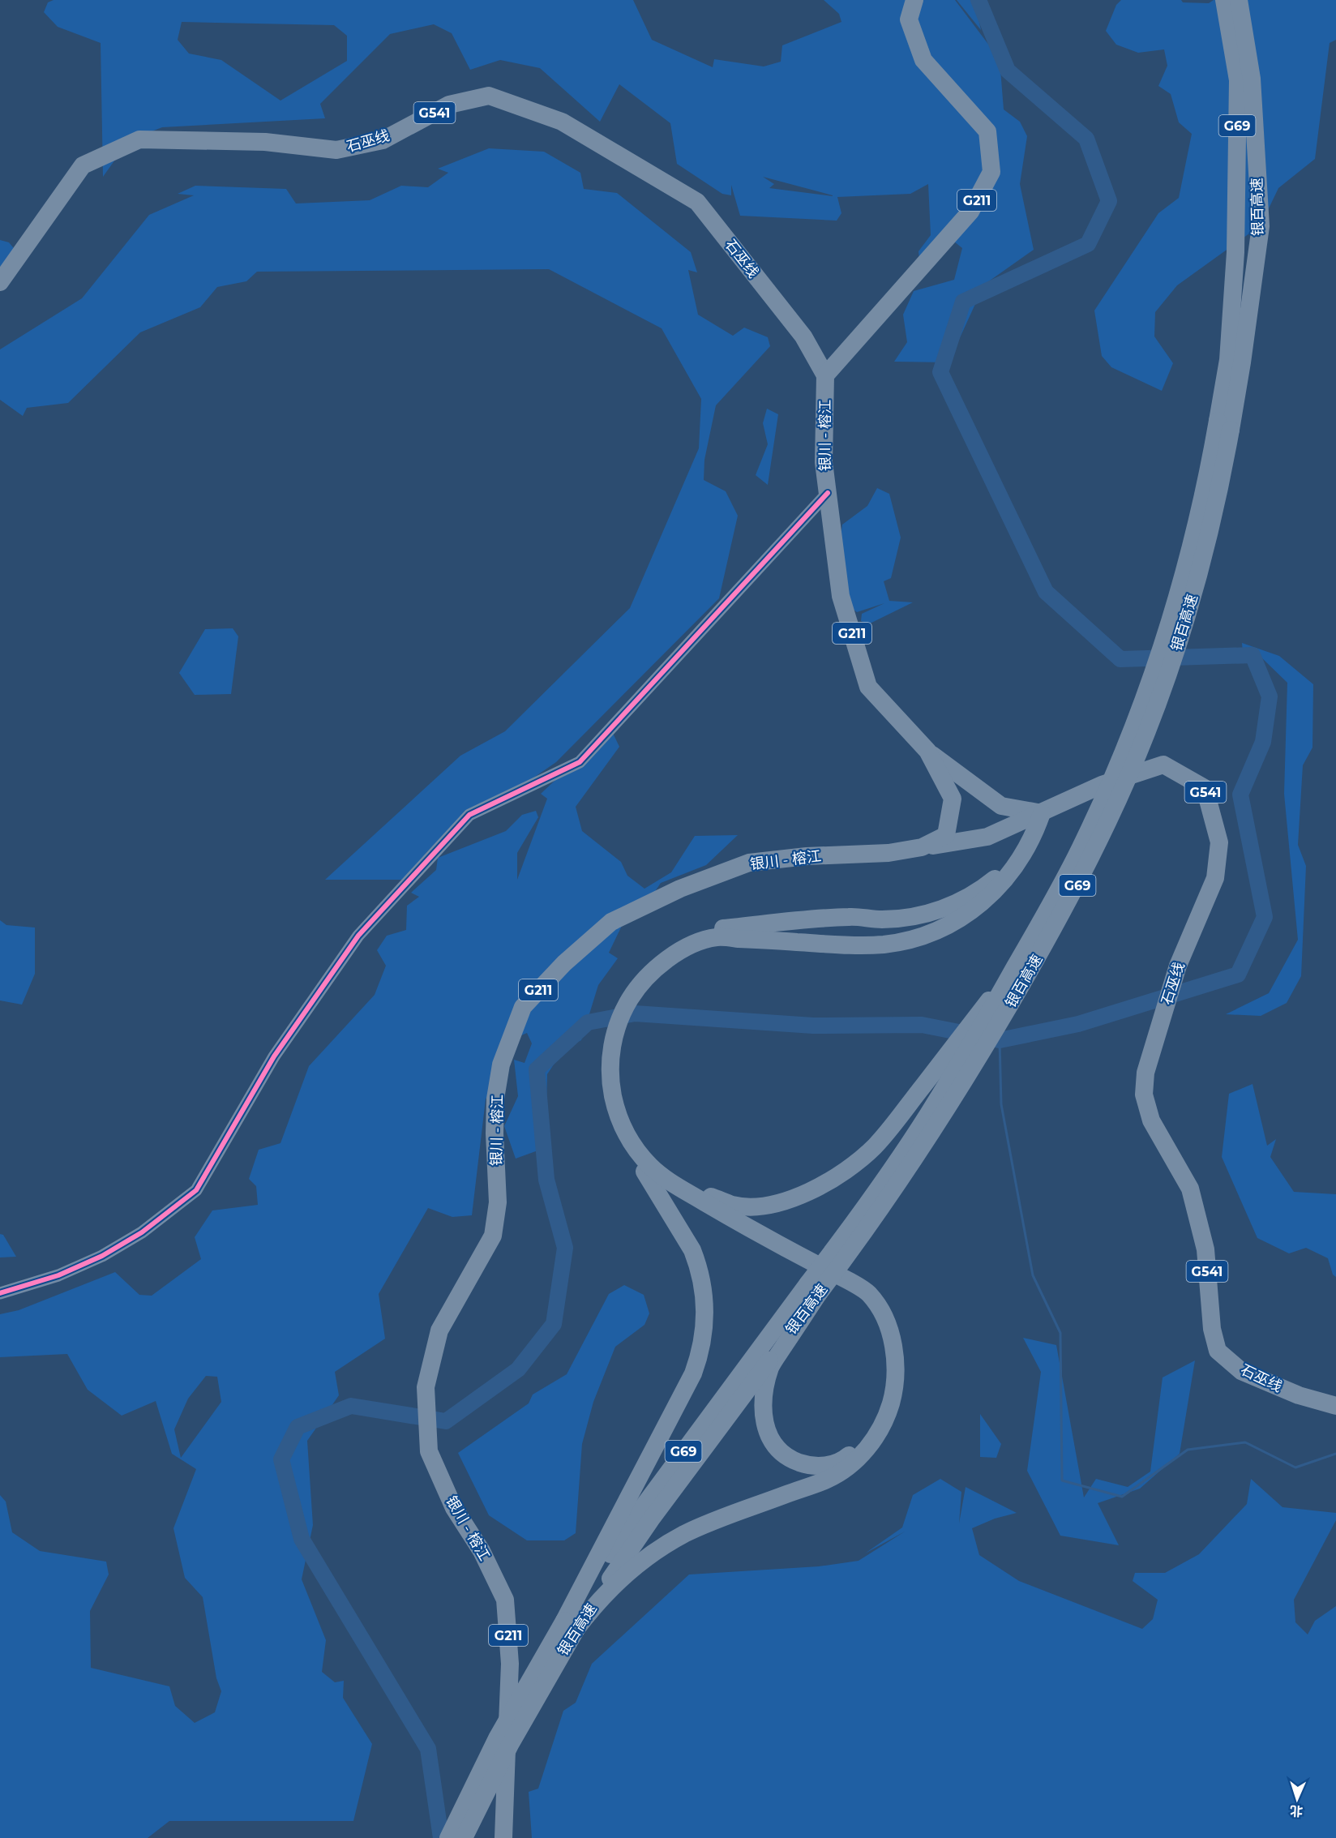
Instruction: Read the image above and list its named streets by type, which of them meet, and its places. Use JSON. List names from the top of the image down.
{
  "streets": {
    "highway": [
      "G541",
      "G69",
      "石巫线",
      "G211",
      "银百高速",
      "银川 - 榕江"
    ]
  },
  "crossings": [
    ["石巫线", "G211"],
    ["石巫线", "银川 - 榕江"],
    ["G211", "银川 - 榕江"]
  ],
  "north": "bottom"
}
